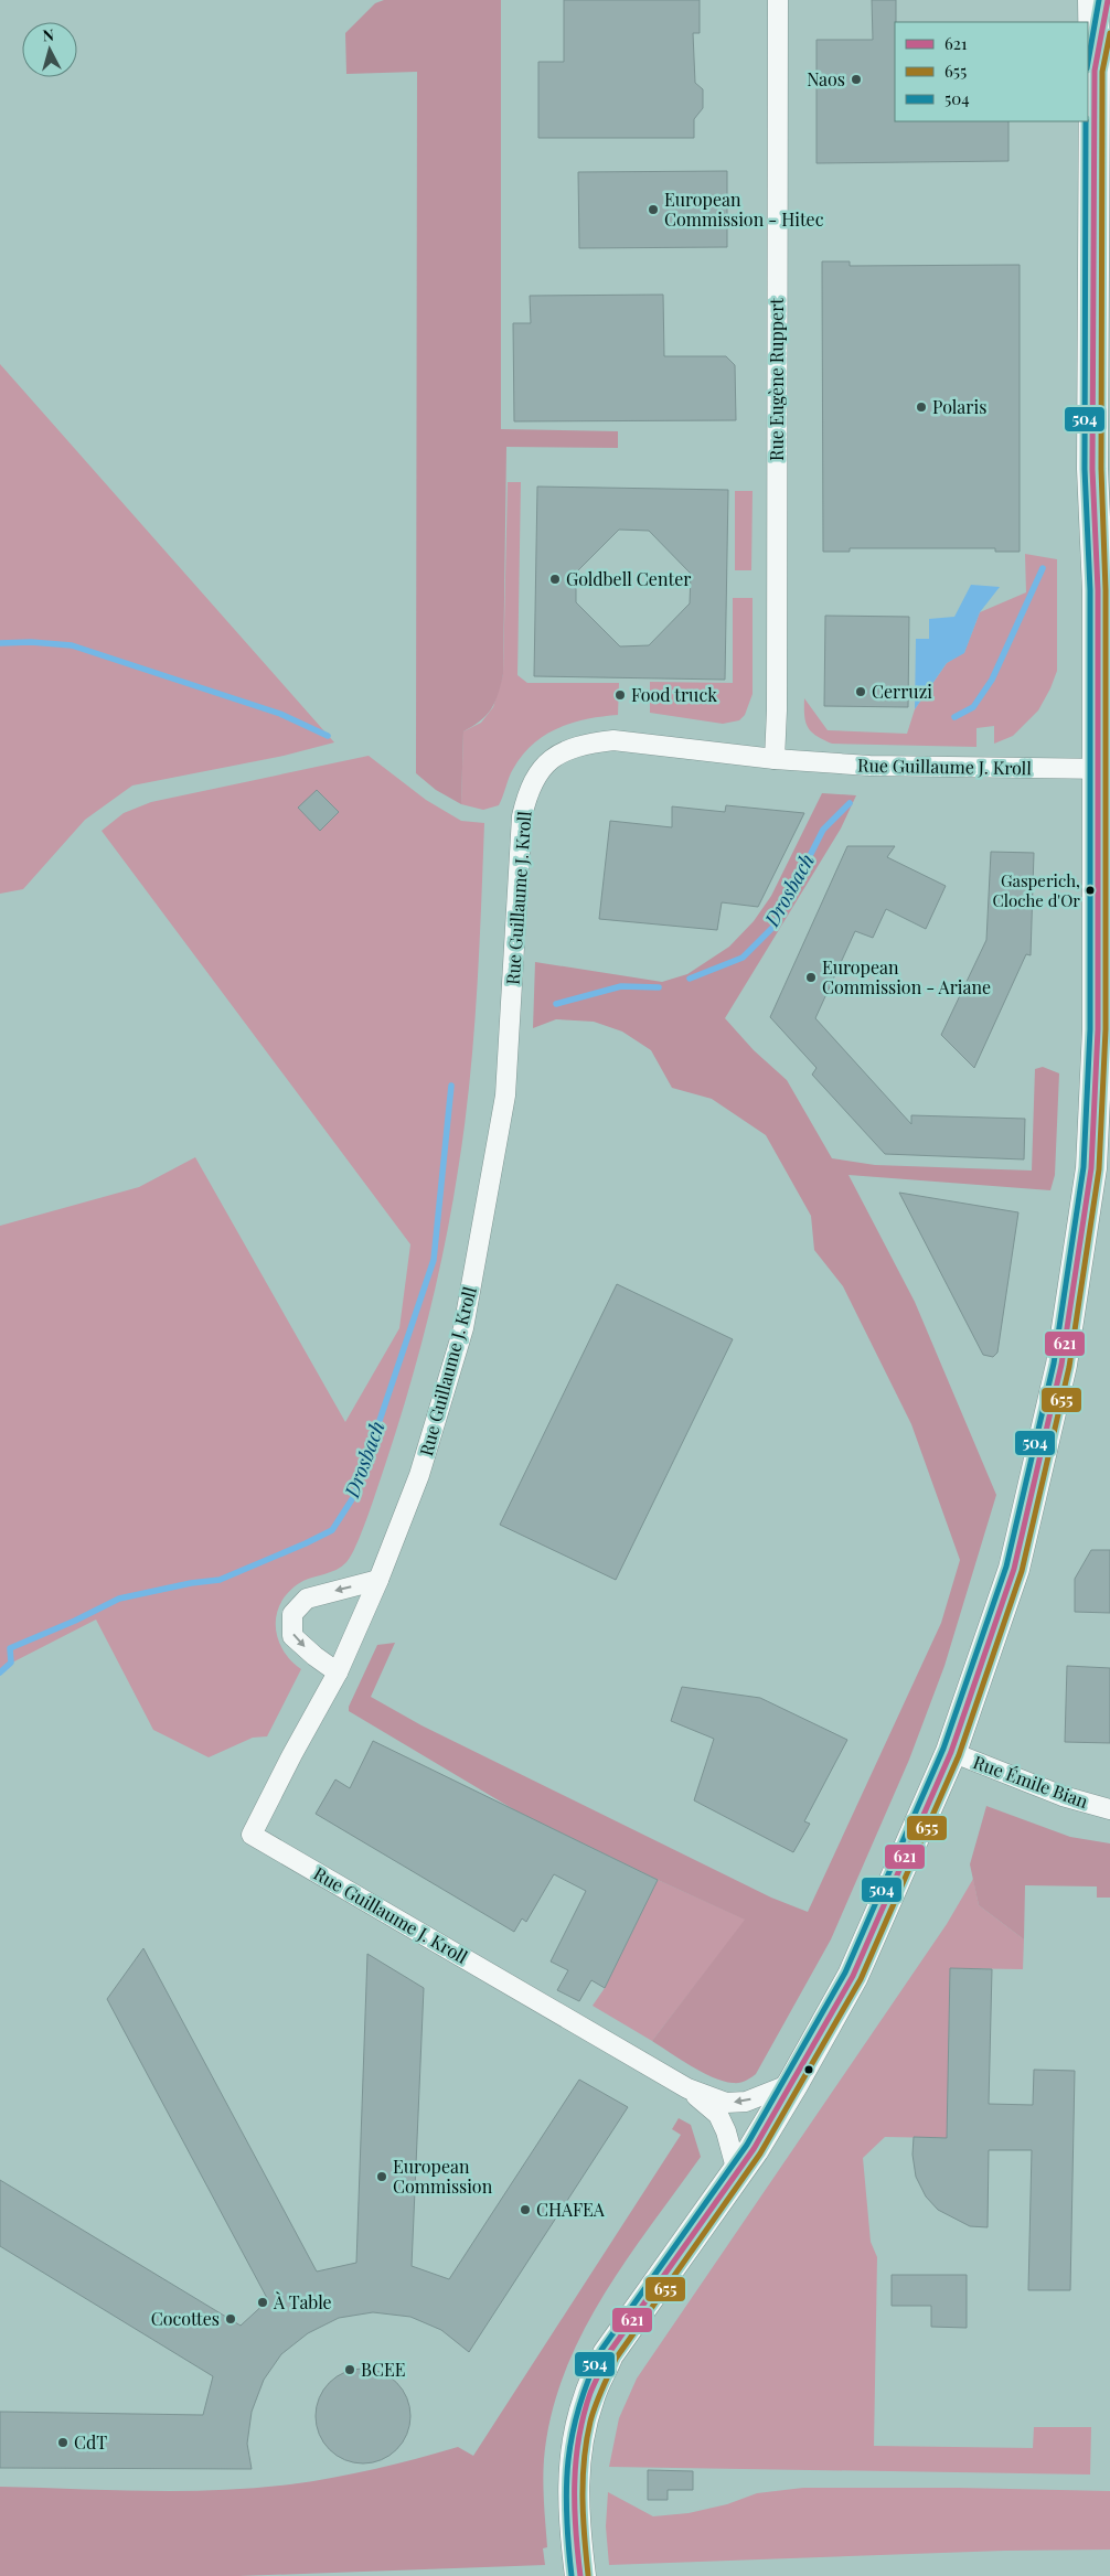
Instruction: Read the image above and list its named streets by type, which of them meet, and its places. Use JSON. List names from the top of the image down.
{
  "streets": {
    "street": ["Rue Eugène Ruppert", "Rue Guillaume J. Kroll", "Rue Émile Bian"]
  },
  "crossings": [
    ["Rue Eugène Ruppert", "Rue Guillaume J. Kroll"]
  ],
  "water": ["Drosbach"],
  "places": [
    "Naos",
    "European Commission - Hitec",
    "Polaris",
    "Goldbell Center",
    "Cerruzi",
    "Food truck",
    "Gasperich, Cloche d'Or",
    "European Commission - Ariane",
    "European Commission",
    "CHAFEA",
    "À Table",
    "Cocottes",
    "BCEE",
    "CdT"
  ],
  "lines": ["transit line 621", "transit line 504", "transit line 655"],
  "legend": ["621", "655", "504"],
  "north": "top"
}
